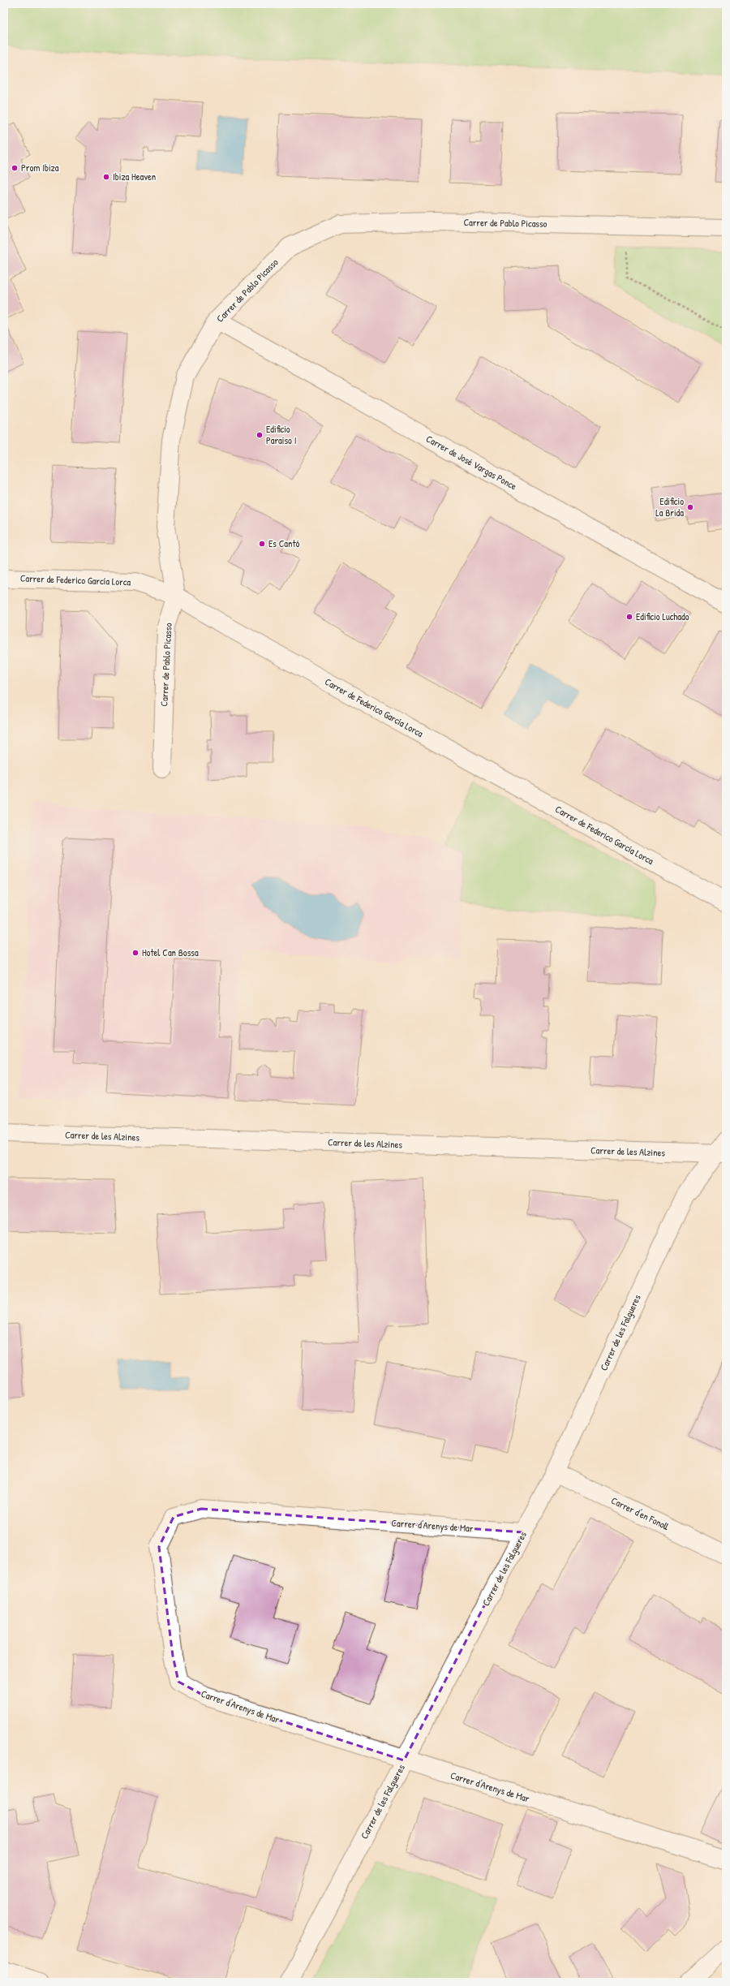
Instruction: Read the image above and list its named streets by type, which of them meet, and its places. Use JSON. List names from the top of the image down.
{
  "streets": {
    "street": [
      "Carrer de Pablo Picasso",
      "Carrer de José Vargas Ponce",
      "Carrer de Federico García Lorca",
      "Carrer de les Alzines",
      "Carrer de les Falgueres",
      "Carrer d'en Fonoll",
      "Carrer d'Arenys de Mar"
    ]
  },
  "crossings": [
    ["Carrer de Pablo Picasso", "Carrer de José Vargas Ponce"],
    ["Carrer de Pablo Picasso", "Carrer de Federico García Lorca"],
    ["Carrer de les Alzines", "Carrer de les Falgueres"],
    ["Carrer de les Falgueres", "Carrer d'en Fonoll"],
    ["Carrer de les Falgueres", "Carrer d'Arenys de Mar"]
  ],
  "places": [
    "Prom Ibiza",
    "Ibiza Heaven",
    "Edificio Paraiso I",
    "Edificio La Brida",
    "Es Cantó",
    "Edificio Luchado",
    "Hotel Can Bossa"
  ]
}
